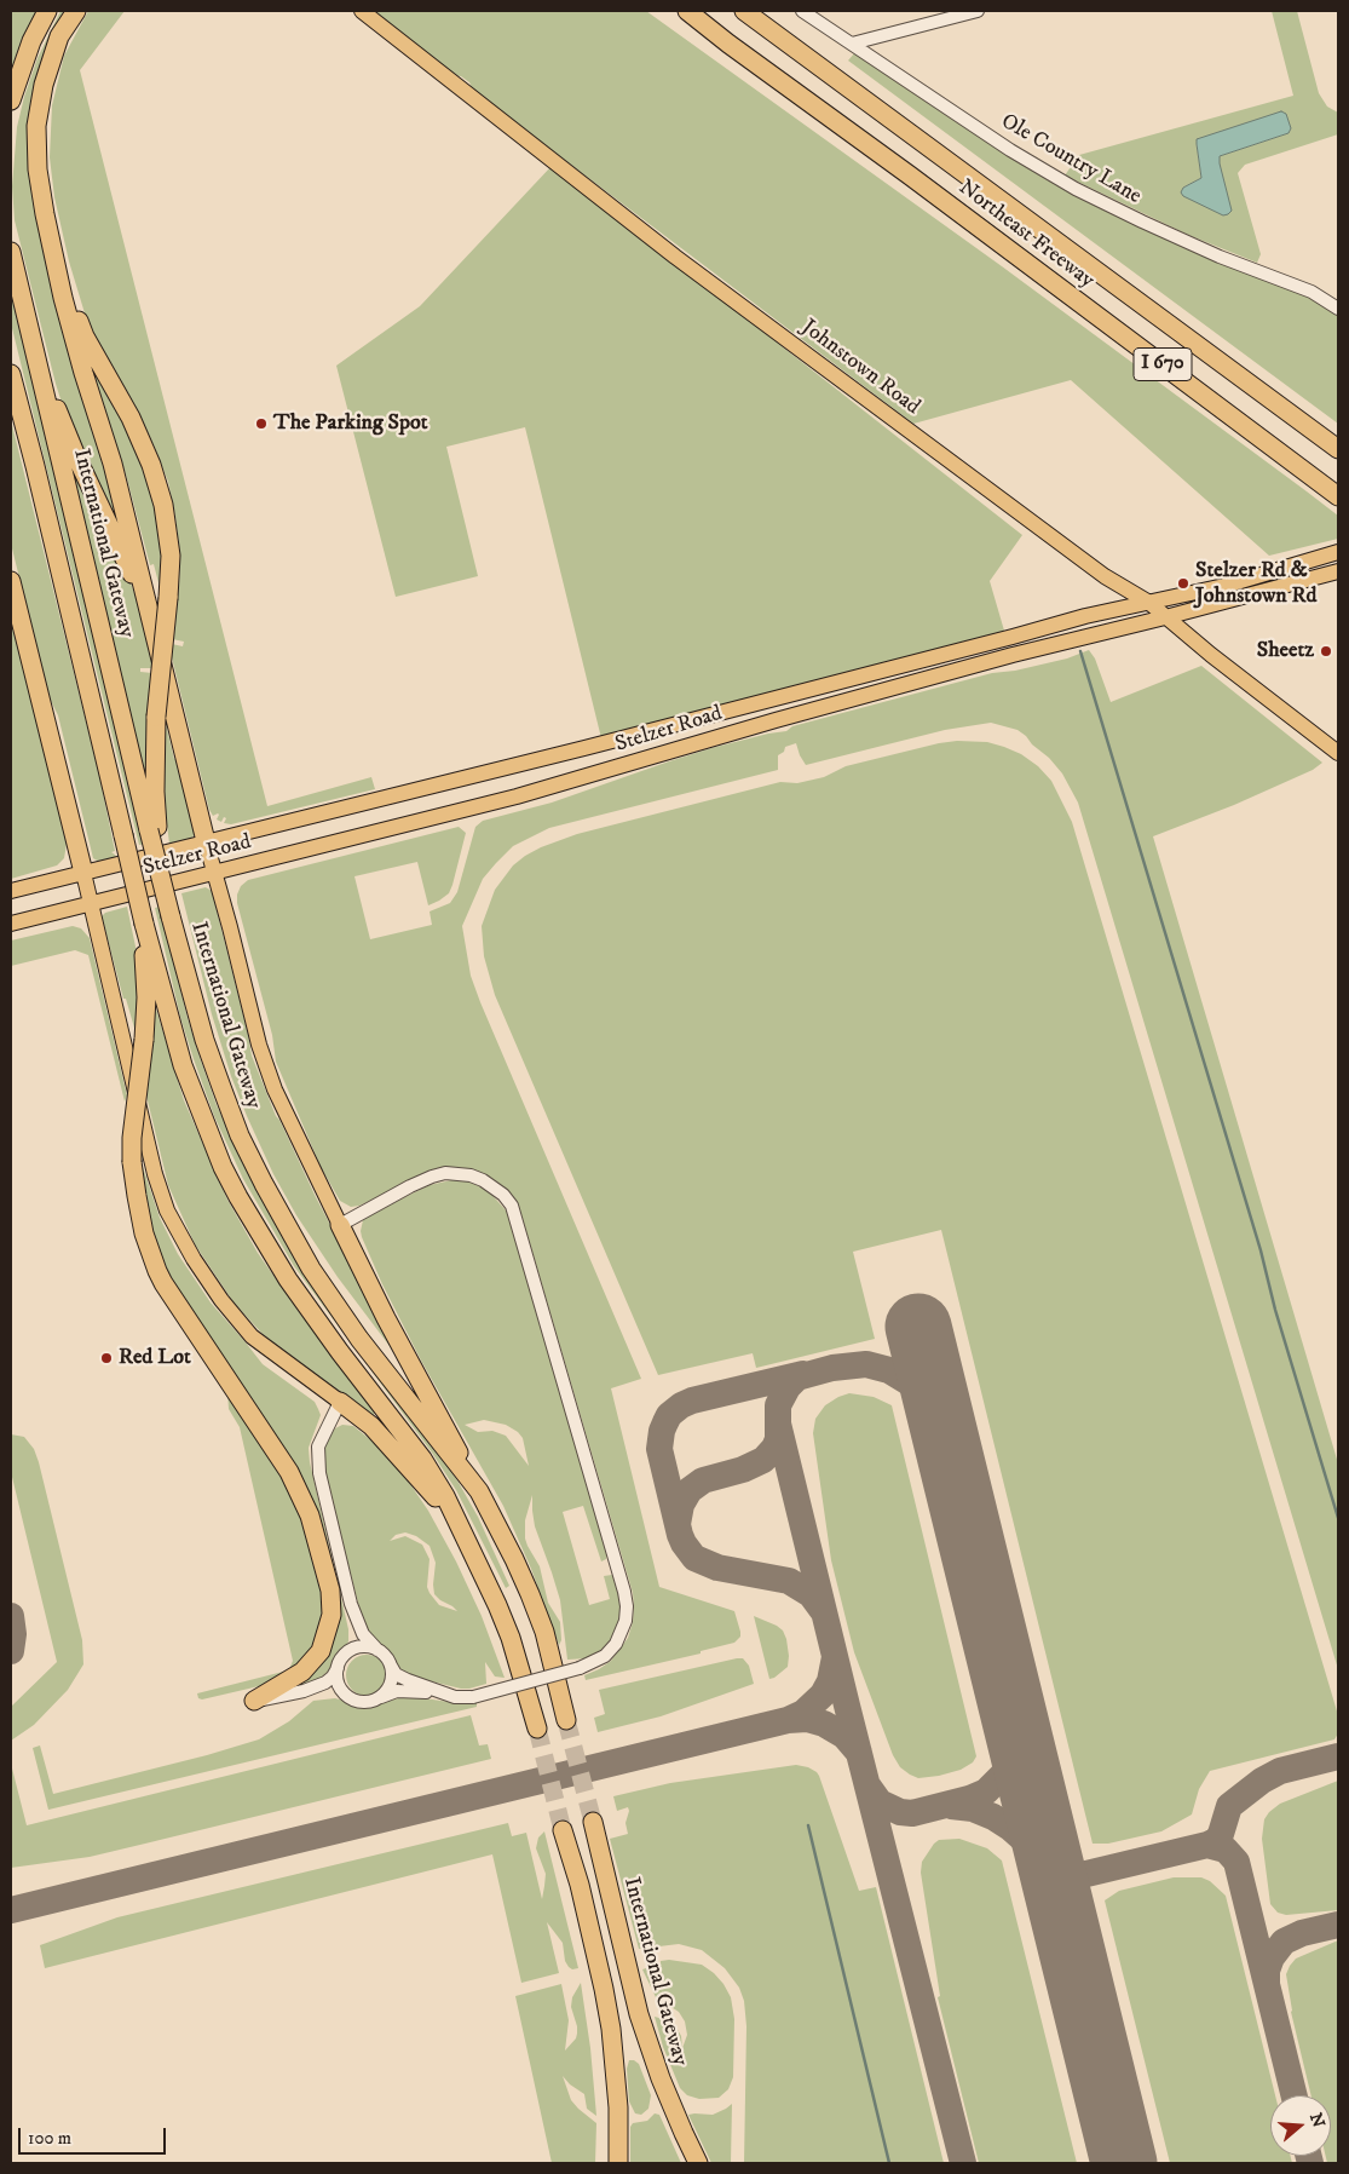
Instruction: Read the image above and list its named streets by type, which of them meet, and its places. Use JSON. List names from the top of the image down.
{
  "streets": {
    "highway": ["Northeast Freeway", "I 670", "International Gateway"],
    "main road": ["Johnstown Road", "Stelzer Road"],
    "street": ["Ole Country Lane"]
  },
  "crossings": [
    ["Johnstown Road", "Stelzer Road"]
  ],
  "places": [
    "The Parking Spot",
    "Stelzer Rd & Johnstown Rd",
    "Sheetz",
    "Red Lot"
  ],
  "scale_bar": "100 m",
  "north": "right"
}
